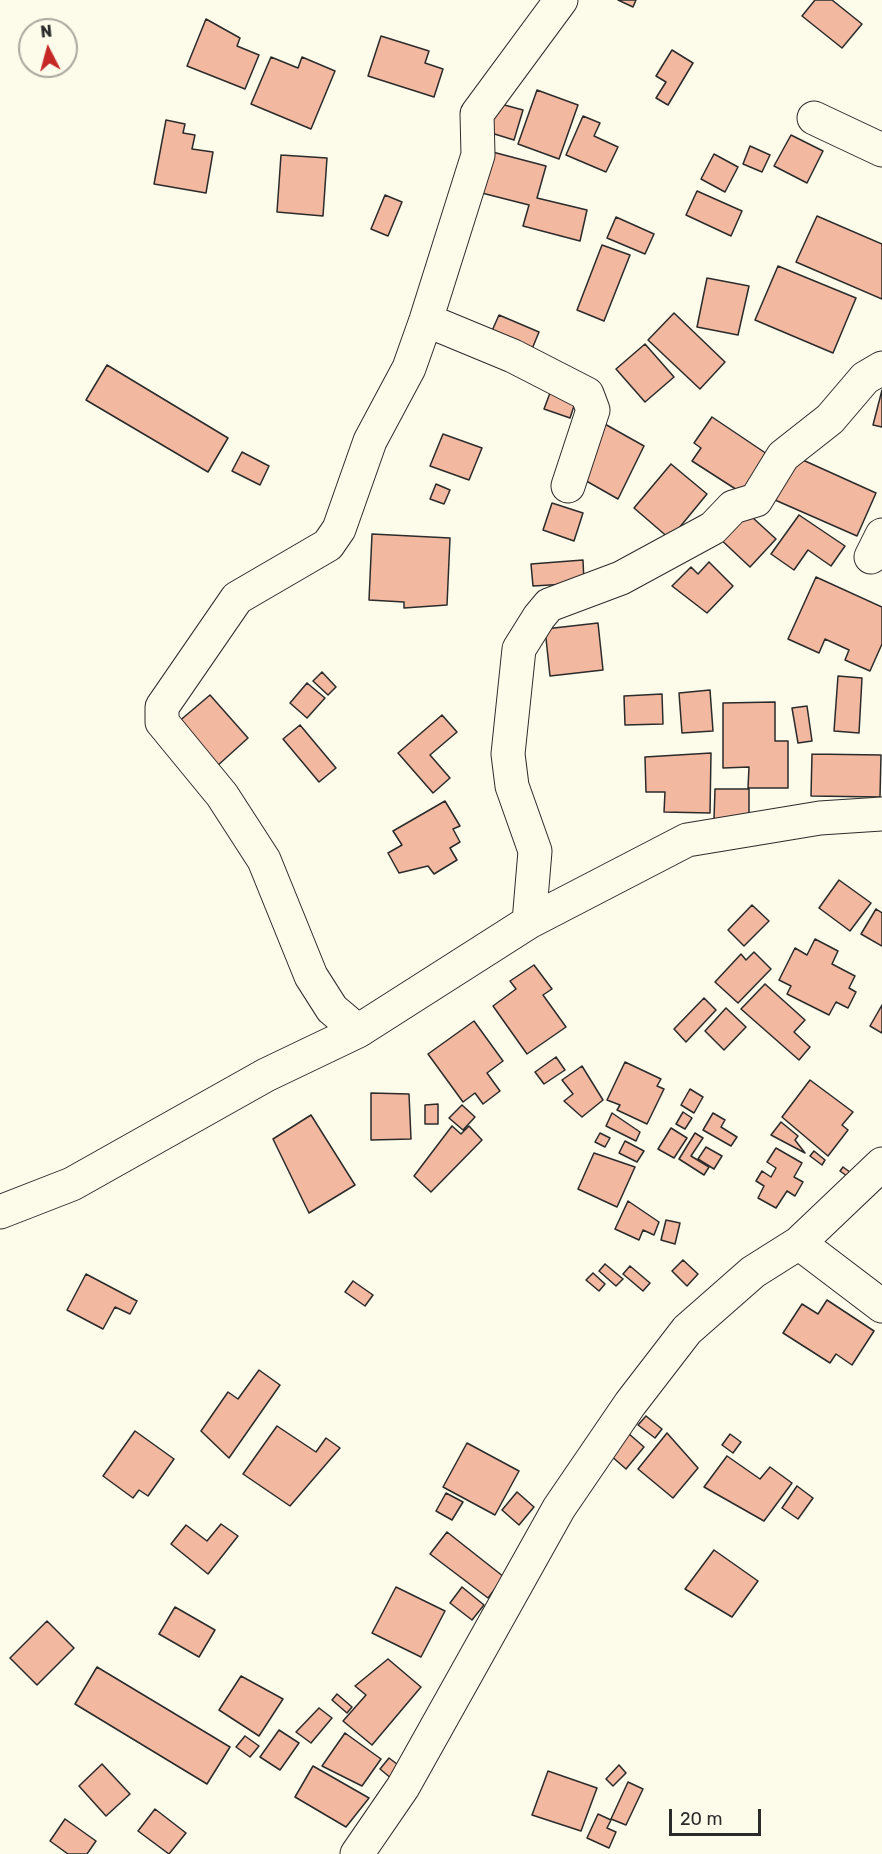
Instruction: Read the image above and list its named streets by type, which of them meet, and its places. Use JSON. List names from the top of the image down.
{
  "scale_bar": "20 m",
  "north": "top"
}
